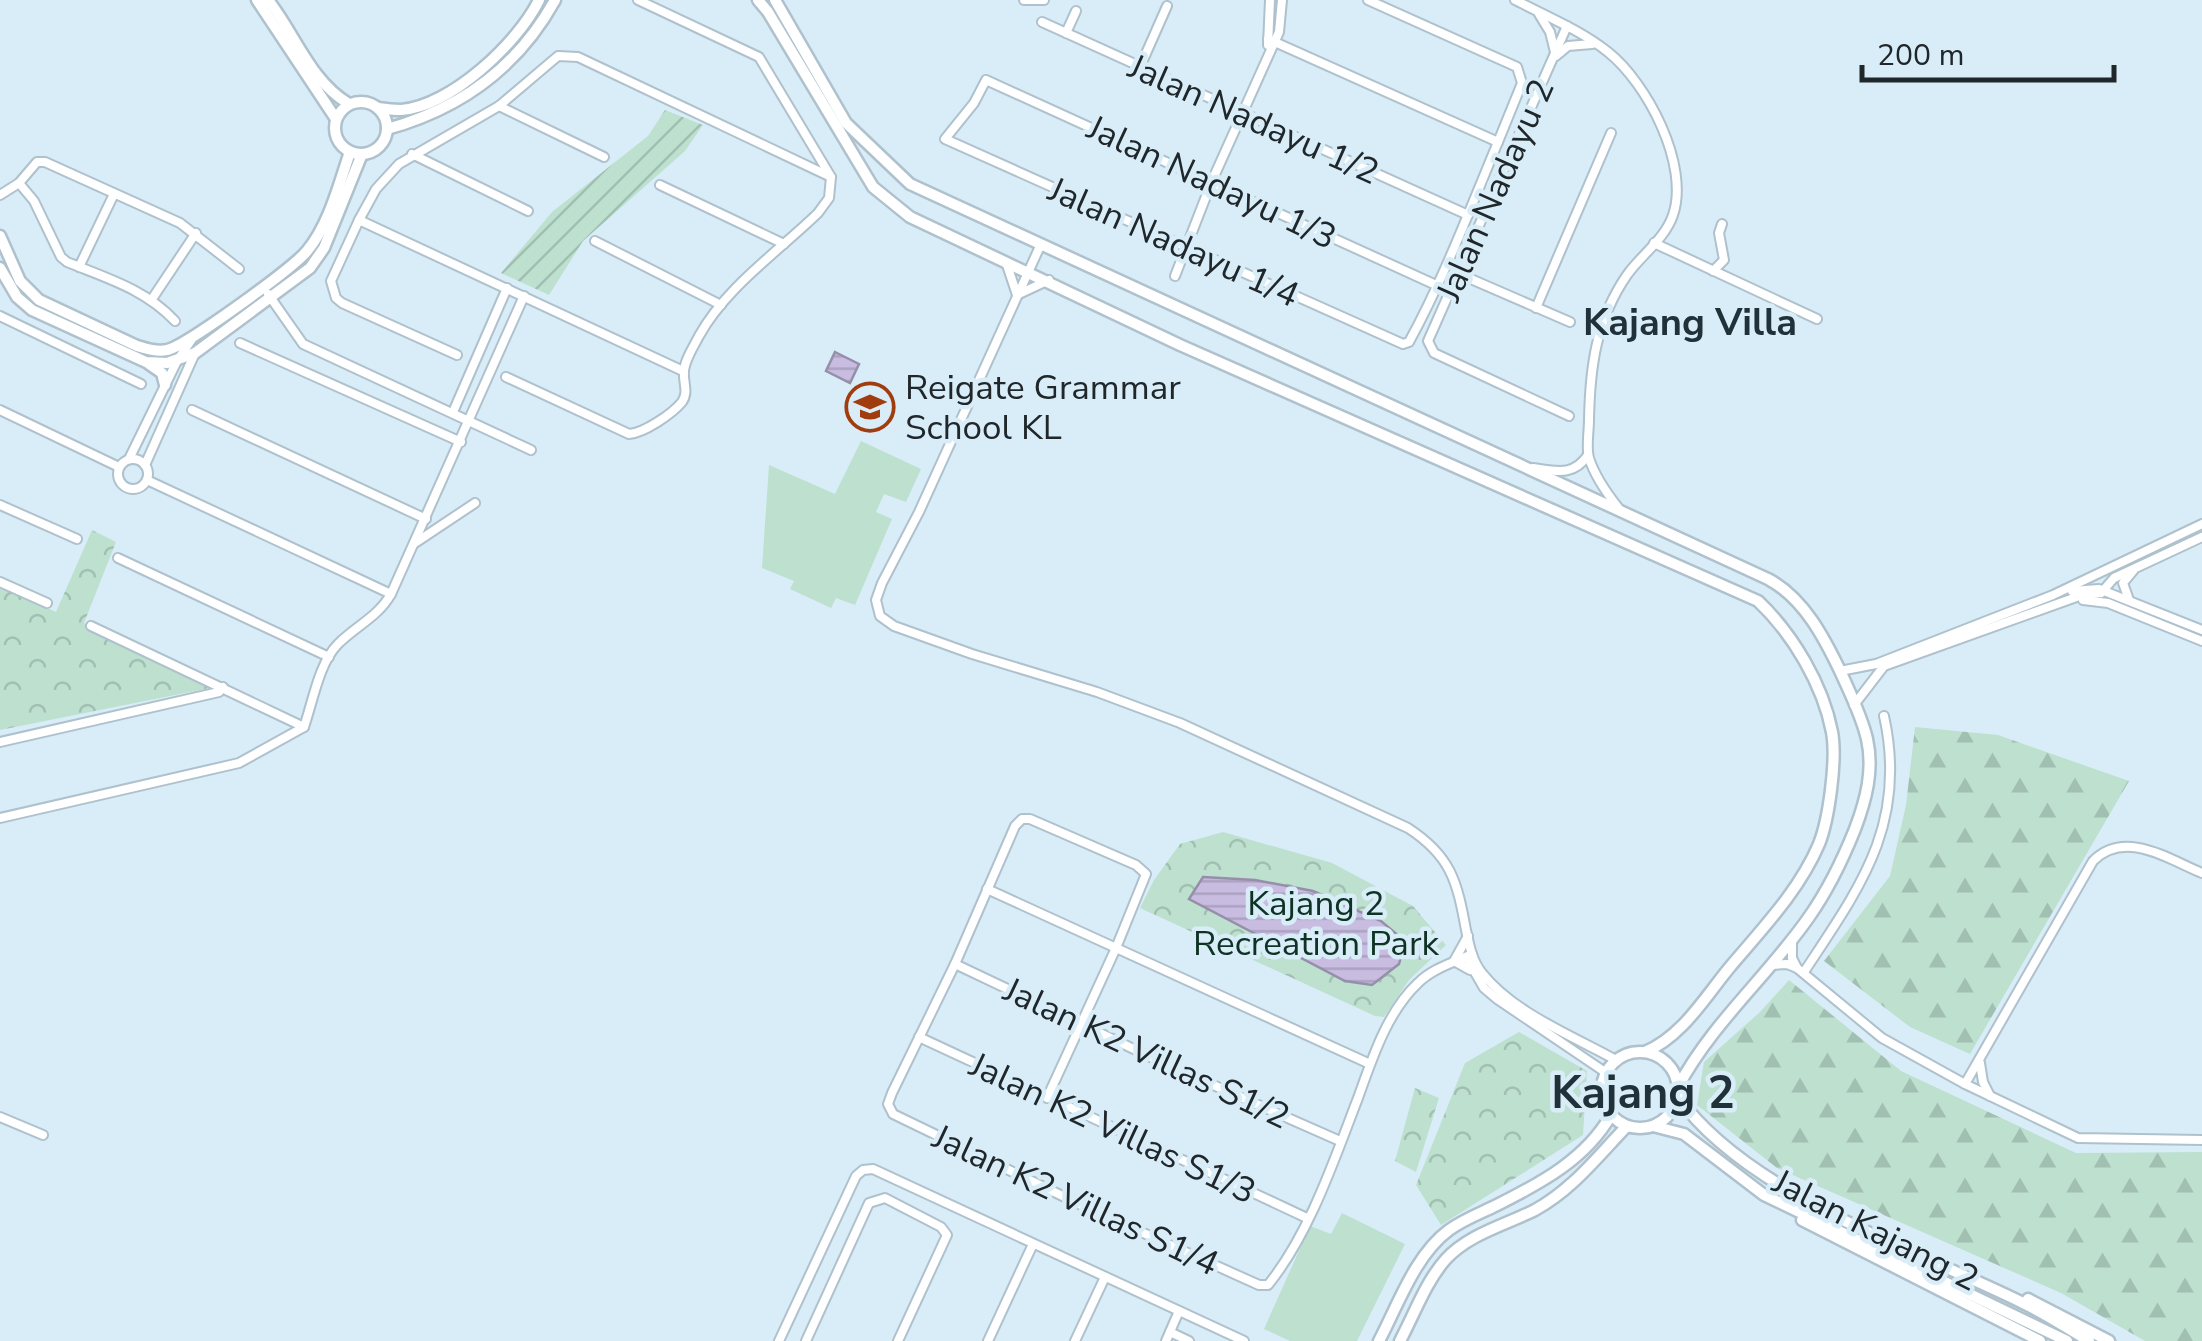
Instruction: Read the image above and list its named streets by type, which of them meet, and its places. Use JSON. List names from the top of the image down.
{
  "streets": {
    "street": [
      "Jalan Nadayu 1/2",
      "Jalan Nadayu 1/3",
      "Jalan Nadayu 2",
      "Jalan Nadayu 1/4",
      "Jalan K2 Villas S1/2",
      "Jalan K2 Villas S1/3",
      "Jalan K2 Villas S1/4",
      "Jalan Kajang 2"
    ]
  },
  "crossings": [
    ["Jalan Nadayu 1/3", "Jalan Nadayu 1/4"],
    ["Jalan K2 Villas S1/3", "Jalan K2 Villas S1/4"]
  ],
  "districts": ["Kajang Villa", "Kajang 2"],
  "parks": ["Kajang 2 Recreation Park"],
  "places": {
    "school or university": ["Reigate Grammar School KL"]
  },
  "scale_bar": "200 m"
}
